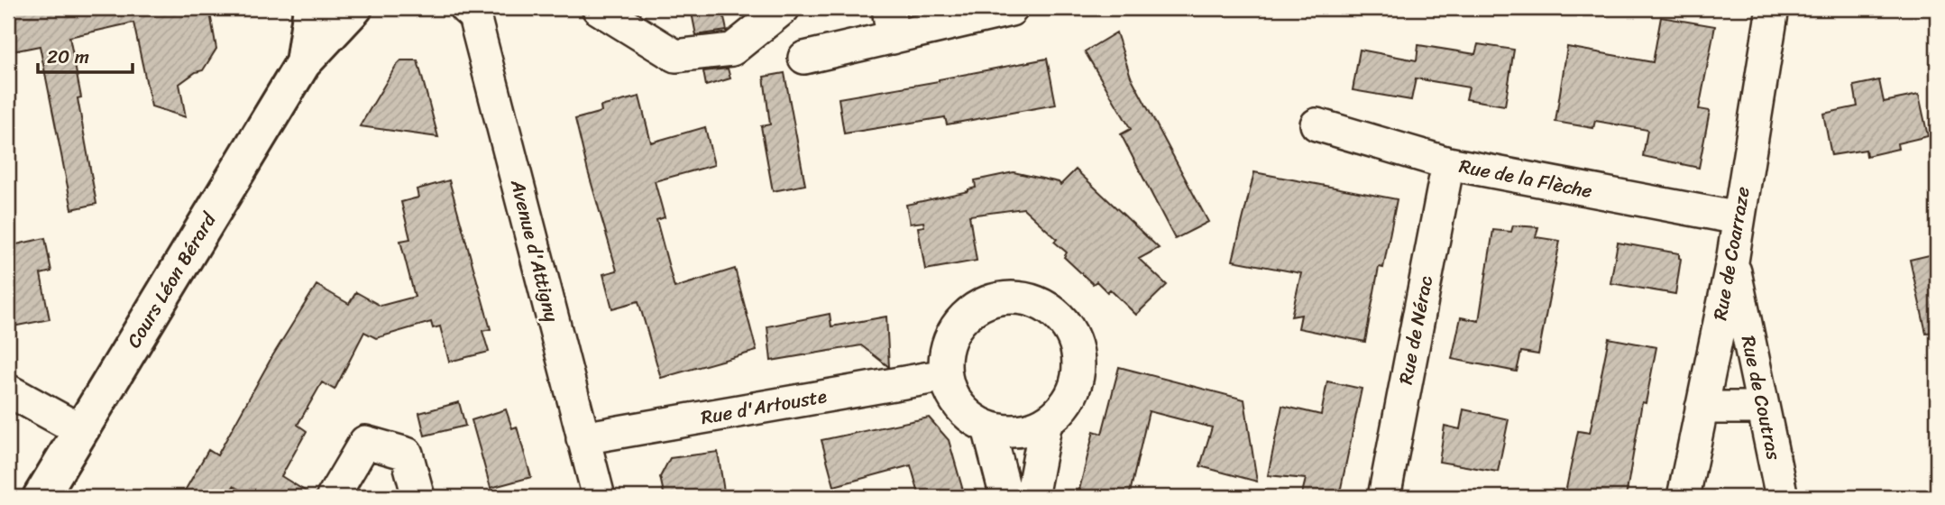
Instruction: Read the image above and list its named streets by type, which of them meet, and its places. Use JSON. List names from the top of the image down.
{
  "streets": {
    "main road": ["Cours Léon Bérard"],
    "street": [
      "Rue de la Flèche",
      "Avenue d'Attigny",
      "Rue de Coarraze",
      "Rue de Nérac",
      "Rue de Coutras",
      "Rue d'Artouste"
    ]
  },
  "crossings": [
    ["Rue de la Flèche", "Rue de Coarraze"],
    ["Rue de la Flèche", "Rue de Nérac"],
    ["Avenue d'Attigny", "Rue d'Artouste"],
    ["Rue de Coarraze", "Rue de Coutras"]
  ],
  "scale_bar": "20 m"
}
